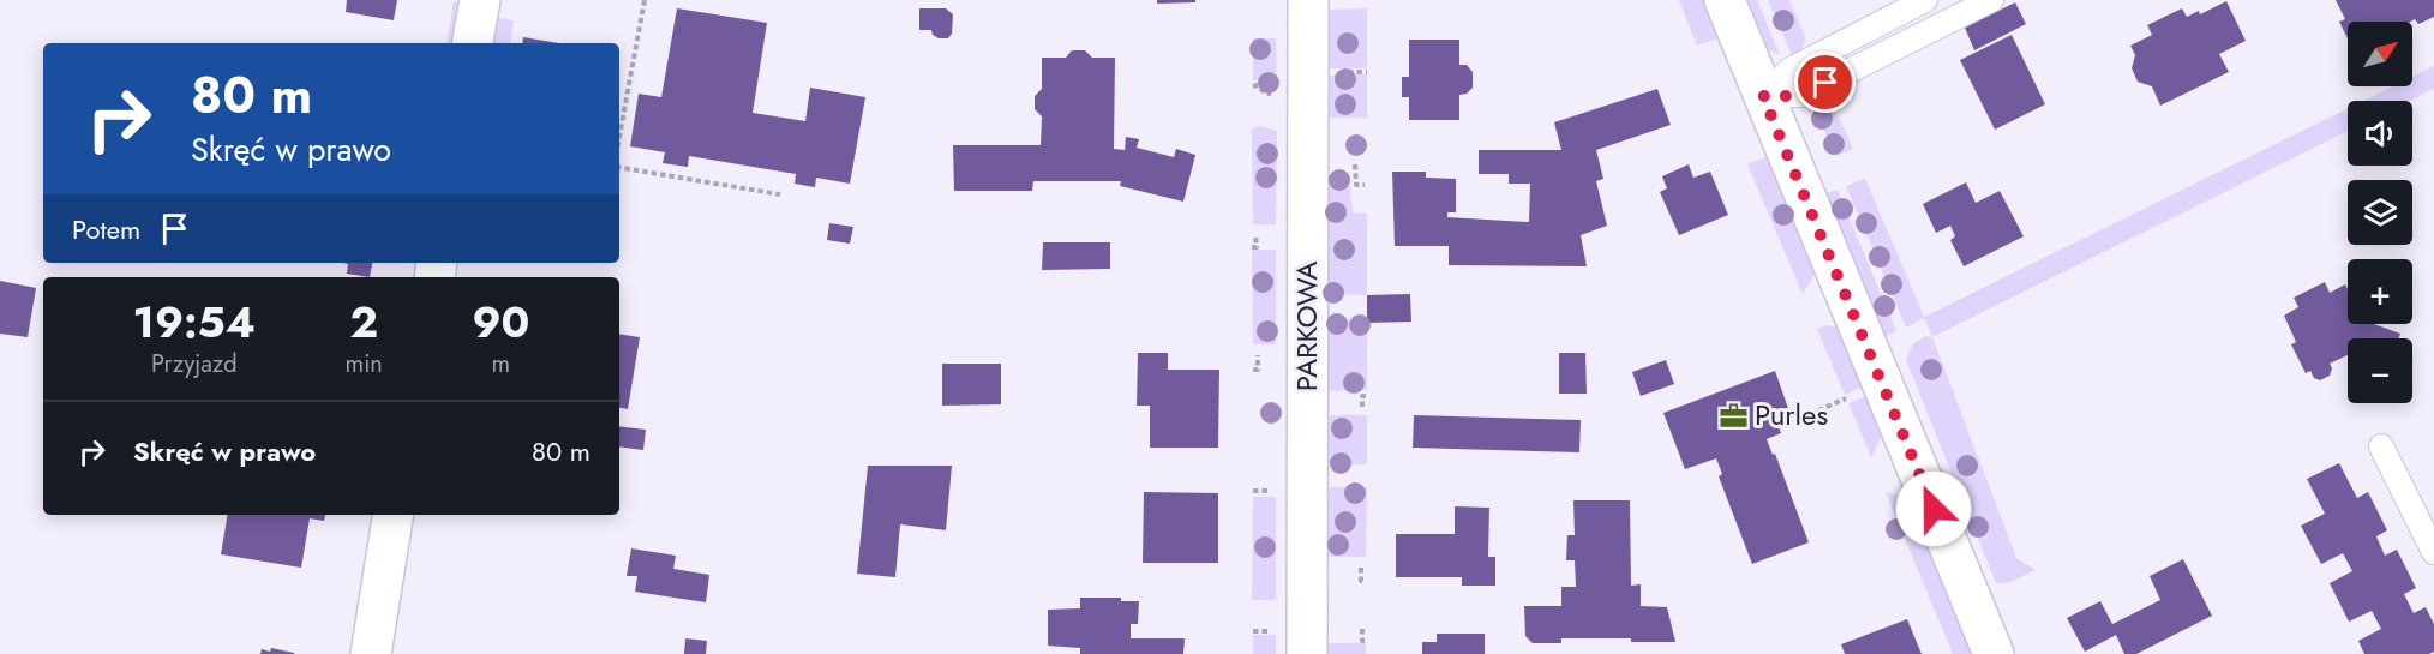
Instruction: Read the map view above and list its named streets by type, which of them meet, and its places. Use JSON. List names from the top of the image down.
{
  "streets": {
    "street": ["PARKOWA"]
  },
  "places": {
    "office": ["Purles"]
  },
  "north": "top right",
  "page": {
    "map_buttons": ["+", "−"],
    "turn": ["80 m", "Skręć w prawo"],
    "then": "Potem",
    "eta": [
      "19:54",
      "Przyjazd",
      "2",
      "min",
      "90",
      "m"
    ],
    "list": [
      {
        "name": "Skręć w prawo",
        "value": "80 m"
      }
    ]
  }
}
